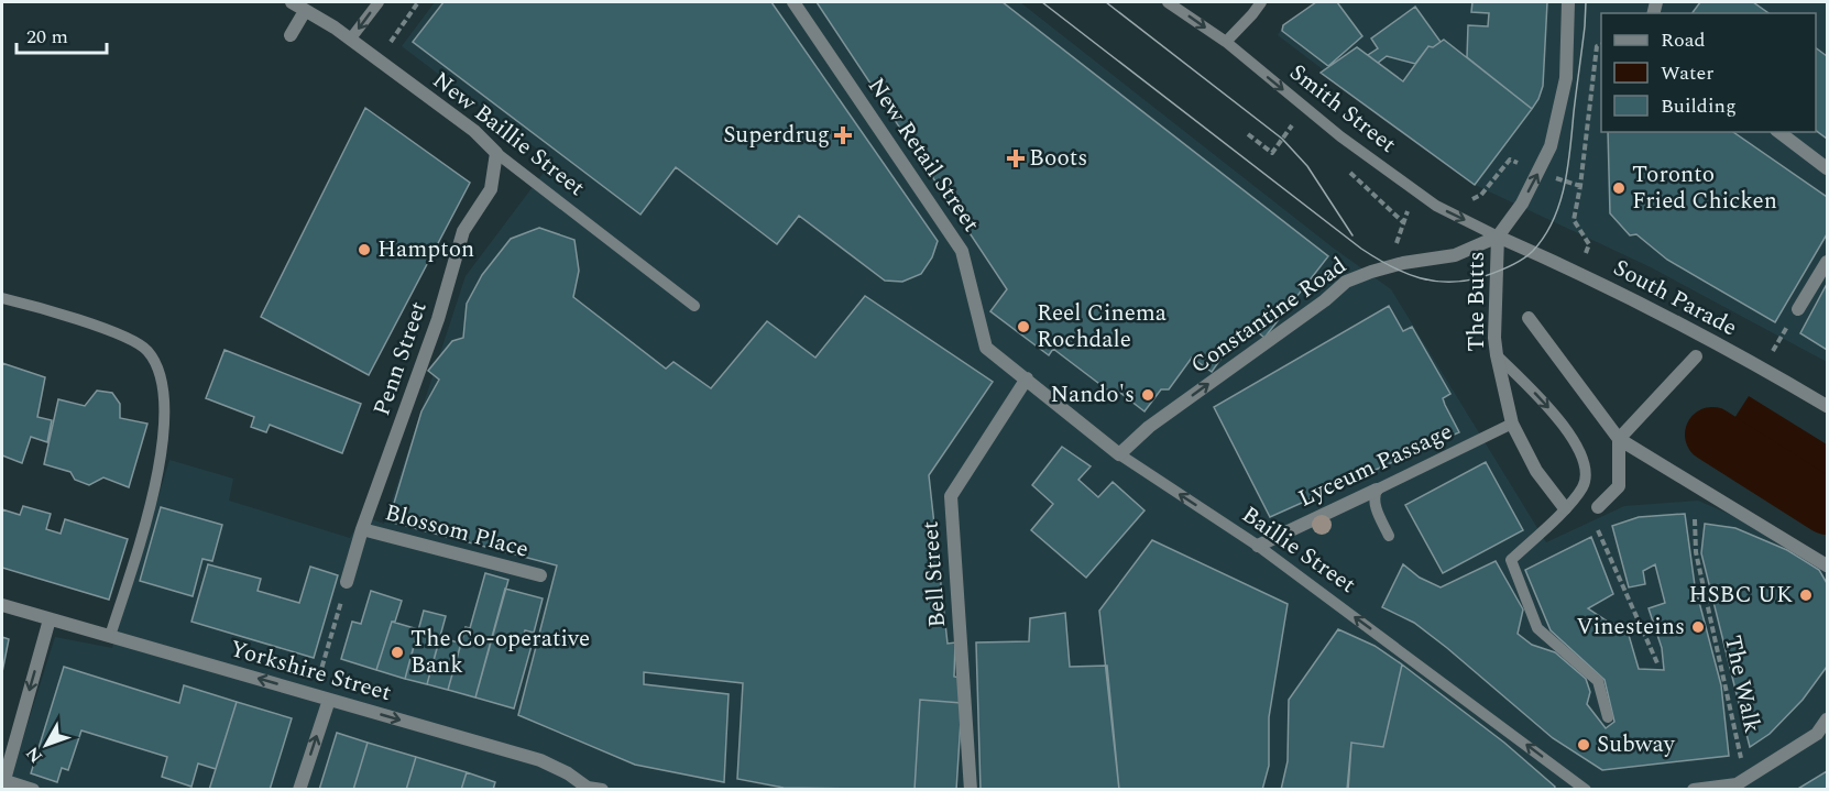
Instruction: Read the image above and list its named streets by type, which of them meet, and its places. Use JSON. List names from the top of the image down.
{
  "streets": {
    "street": [
      "New Baillie Street",
      "New Retail Street",
      "South Parade",
      "The Butts",
      "Constantine Road",
      "Penn Street",
      "Lyceum Passage",
      "Blossom Place",
      "Baillie Street",
      "Bell Street",
      "Yorkshire Street"
    ],
    "lane": ["Smith Street"],
    "path": ["The Walk"]
  },
  "crossings": [
    ["Smith Street", "South Parade"],
    ["Smith Street", "The Butts"],
    ["Smith Street", "Constantine Road"],
    ["New Baillie Street", "Penn Street"],
    ["New Retail Street", "Baillie Street"],
    ["South Parade", "The Butts"],
    ["South Parade", "Constantine Road"],
    ["The Butts", "Constantine Road"],
    ["The Butts", "Lyceum Passage"],
    ["Constantine Road", "Baillie Street"],
    ["Penn Street", "Blossom Place"],
    ["Lyceum Passage", "Baillie Street"],
    ["Baillie Street", "Bell Street"]
  ],
  "one_way": ["Smith Street", "Constantine Road", "Baillie Street"],
  "places": {
    "health": ["Superdrug", "Boots"],
    "other": [
      "Toronto Fried Chicken",
      "Hampton",
      "Reel Cinema Rochdale",
      "Nando's",
      "HSBC UK",
      "Vinesteins",
      "The Co-operative Bank",
      "Subway"
    ]
  },
  "legend": ["Road", "Water", "Building"],
  "scale_bar": "20 m",
  "north": "bottom left"
}
